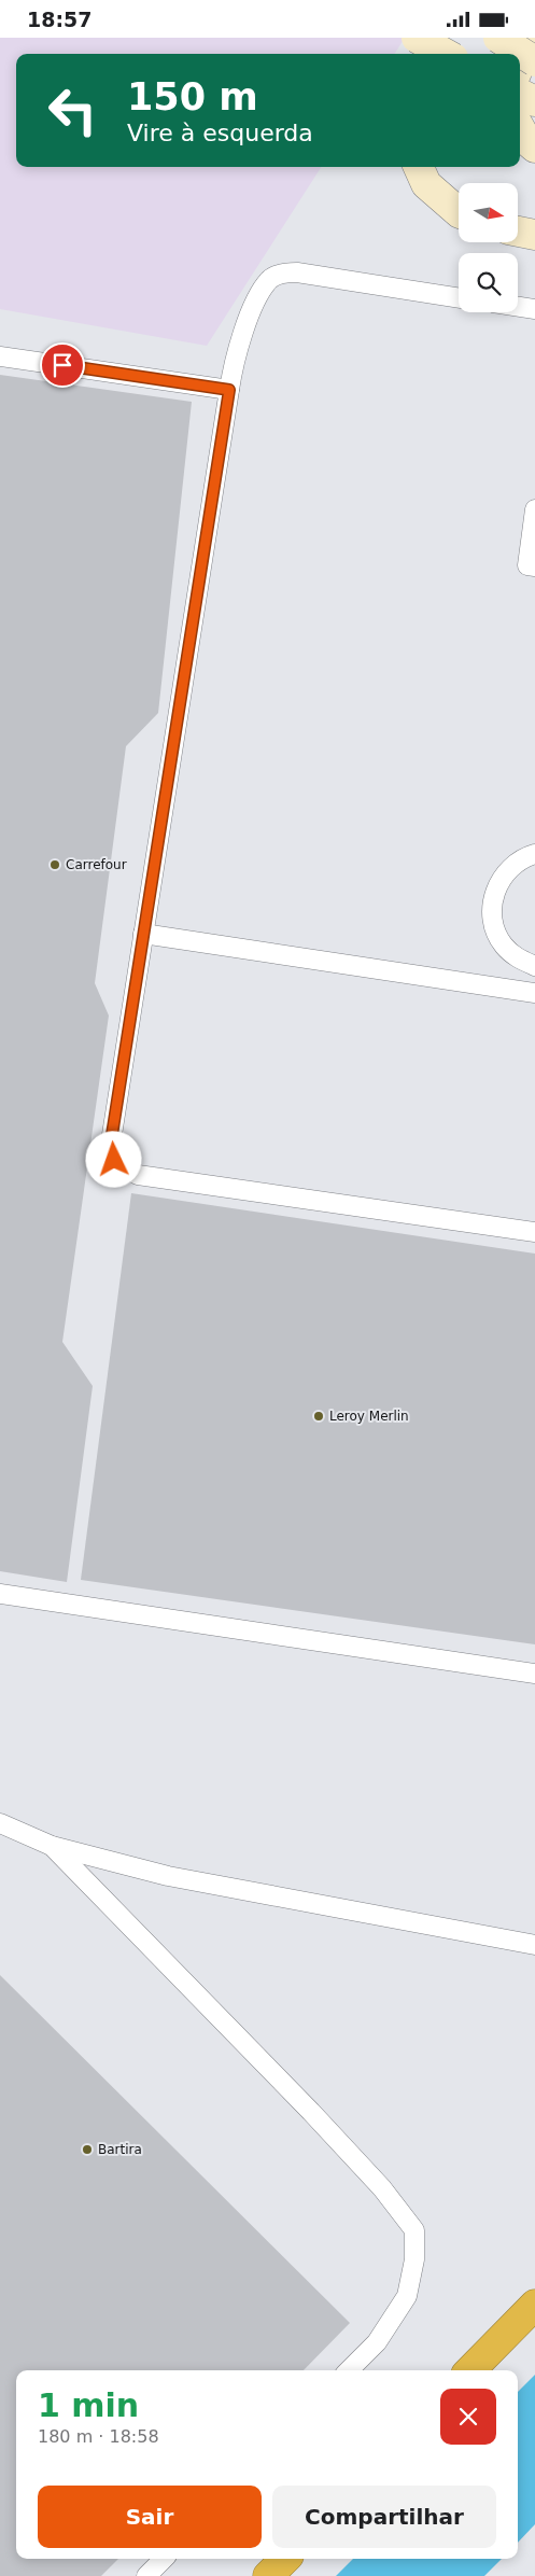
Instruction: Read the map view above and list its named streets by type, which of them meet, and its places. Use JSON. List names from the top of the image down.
{
  "places": ["Carrefour", "Leroy Merlin", "Bartira"],
  "north": "right",
  "page": {
    "status": "18:57",
    "turn": ["150 m", "Vire à esquerda"],
    "heading": ["1 min", "180 m · 18:58"],
    "buttons": ["Sair", "Compartilhar"]
  }
}
